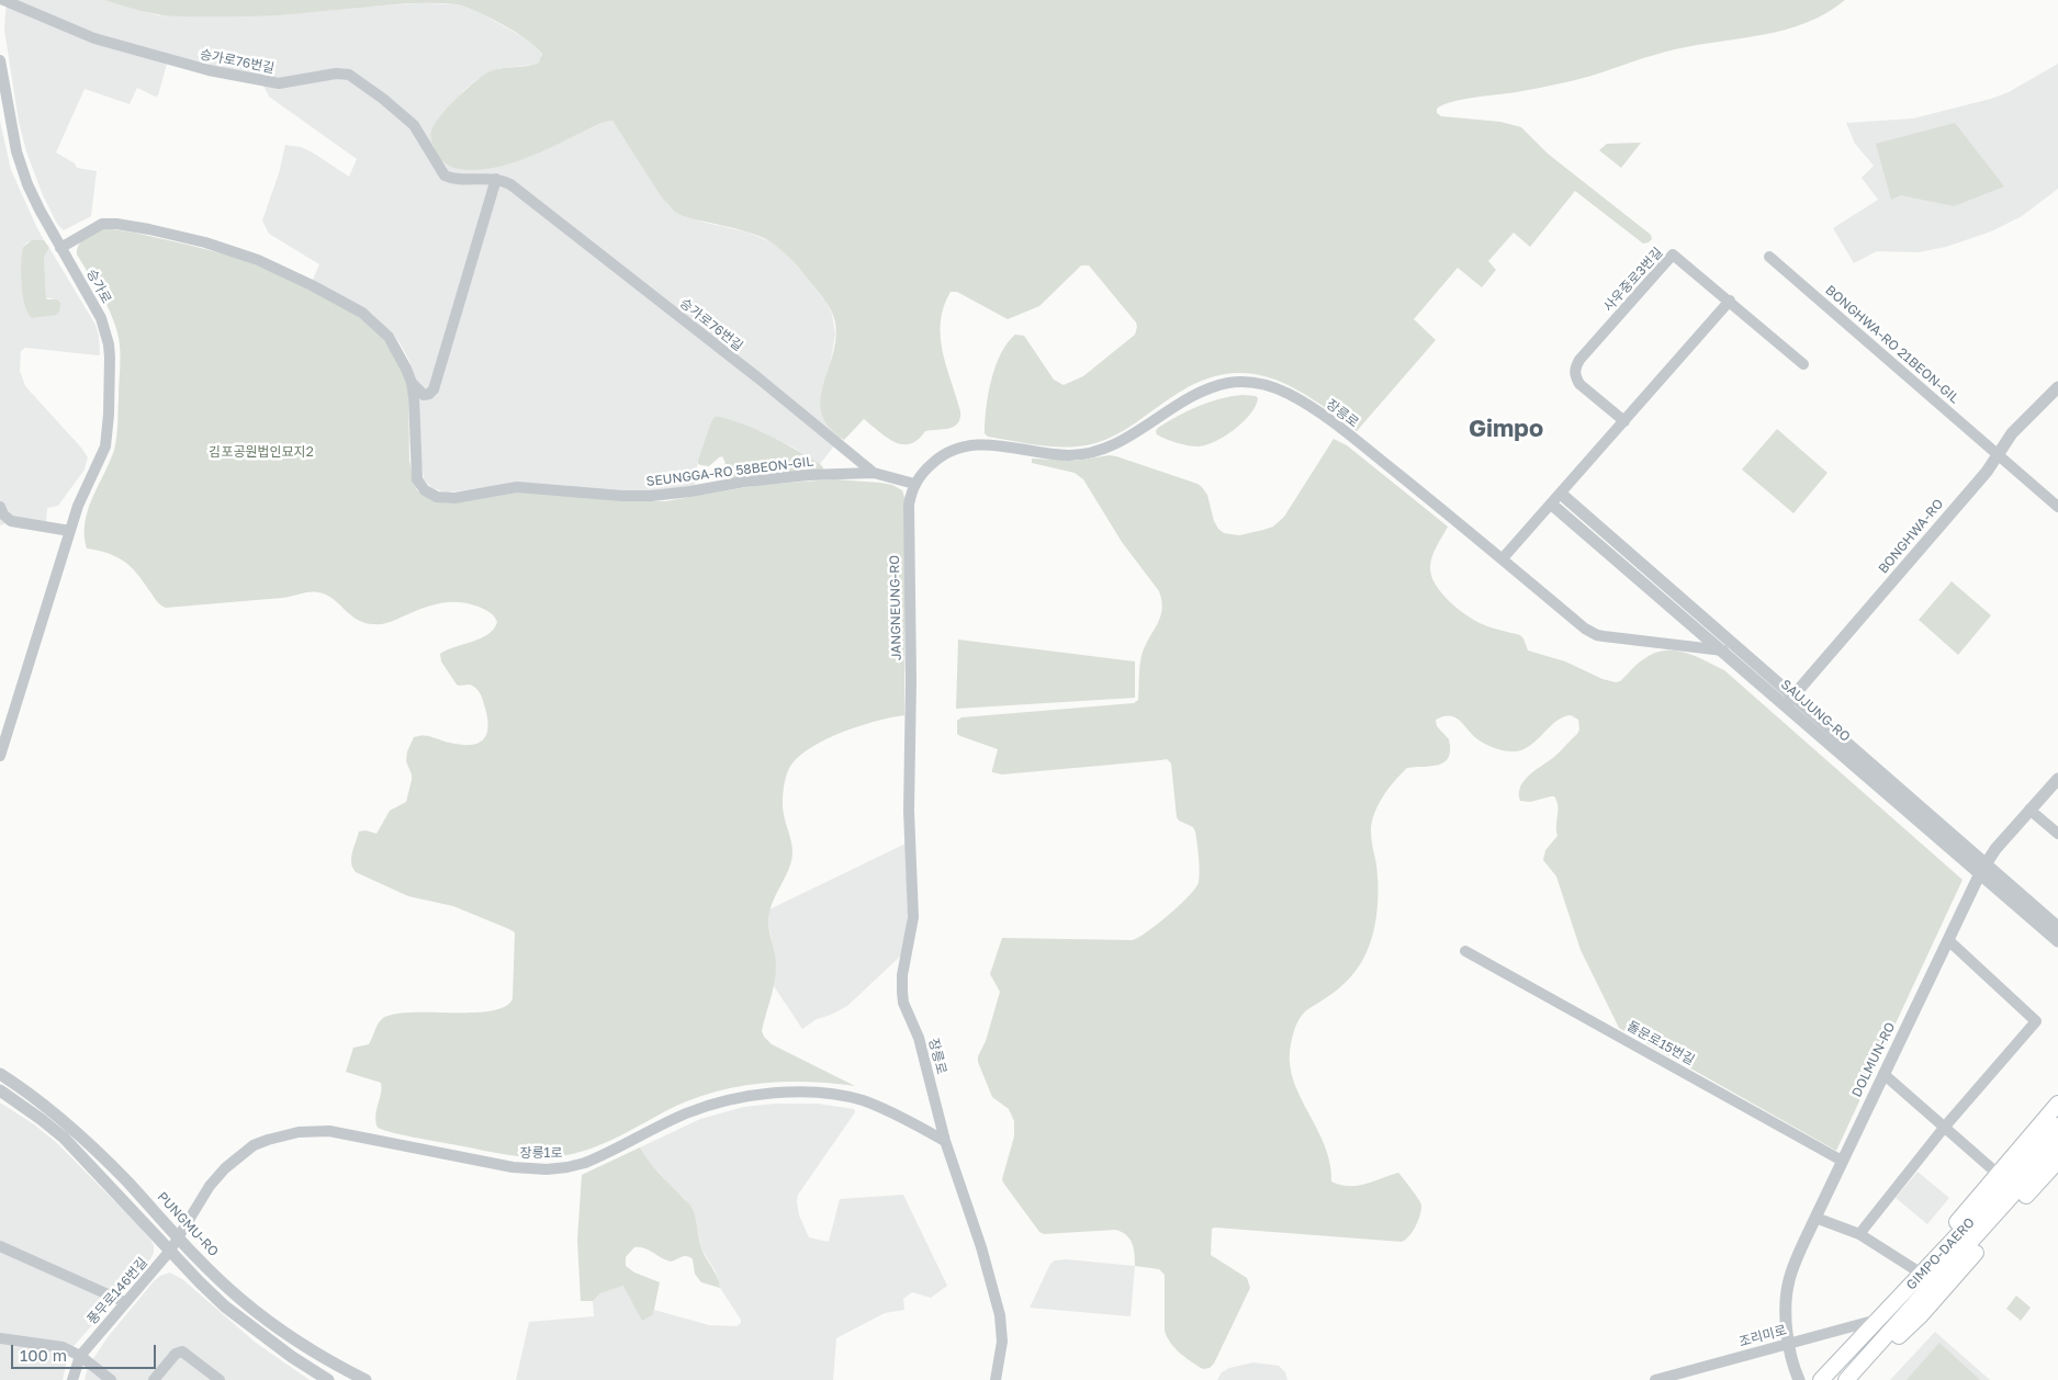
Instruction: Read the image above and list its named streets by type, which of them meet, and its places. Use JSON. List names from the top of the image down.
{
  "streets": {
    "main road": ["GIMPO-DAERO"],
    "street": [
      "승가로76번길",
      "사우중로3번길",
      "승가로",
      "BONGHWA-RO 21BEON-GIL",
      "장릉로",
      "SEUNGGA-RO 58BEON-GIL",
      "BONGHWA-RO",
      "JANGNEUNG-RO",
      "SAUJUNG-RO",
      "돌문로15번길",
      "DOLMUN-RO",
      "장릉1로",
      "PUNGMU-RO",
      "풍무로146번길",
      "조리미로"
    ]
  },
  "crossings": [
    ["승가로76번길", "장릉로"],
    ["승가로76번길", "SEUNGGA-RO 58BEON-GIL"],
    ["승가로76번길", "JANGNEUNG-RO"],
    ["승가로", "SEUNGGA-RO 58BEON-GIL"],
    ["BONGHWA-RO 21BEON-GIL", "BONGHWA-RO"],
    ["장릉로", "JANGNEUNG-RO"],
    ["장릉로", "SAUJUNG-RO"],
    ["BONGHWA-RO", "SAUJUNG-RO"],
    ["JANGNEUNG-RO", "장릉1로"],
    ["SAUJUNG-RO", "DOLMUN-RO"],
    ["돌문로15번길", "DOLMUN-RO"],
    ["DOLMUN-RO", "조리미로"],
    ["장릉1로", "PUNGMU-RO"],
    ["장릉1로", "풍무로146번길"],
    ["GIMPO-DAERO", "조리미로"]
  ],
  "districts": ["Gimpo"],
  "parks": ["김포공원법인묘지2"],
  "scale_bar": "100 m"
}
